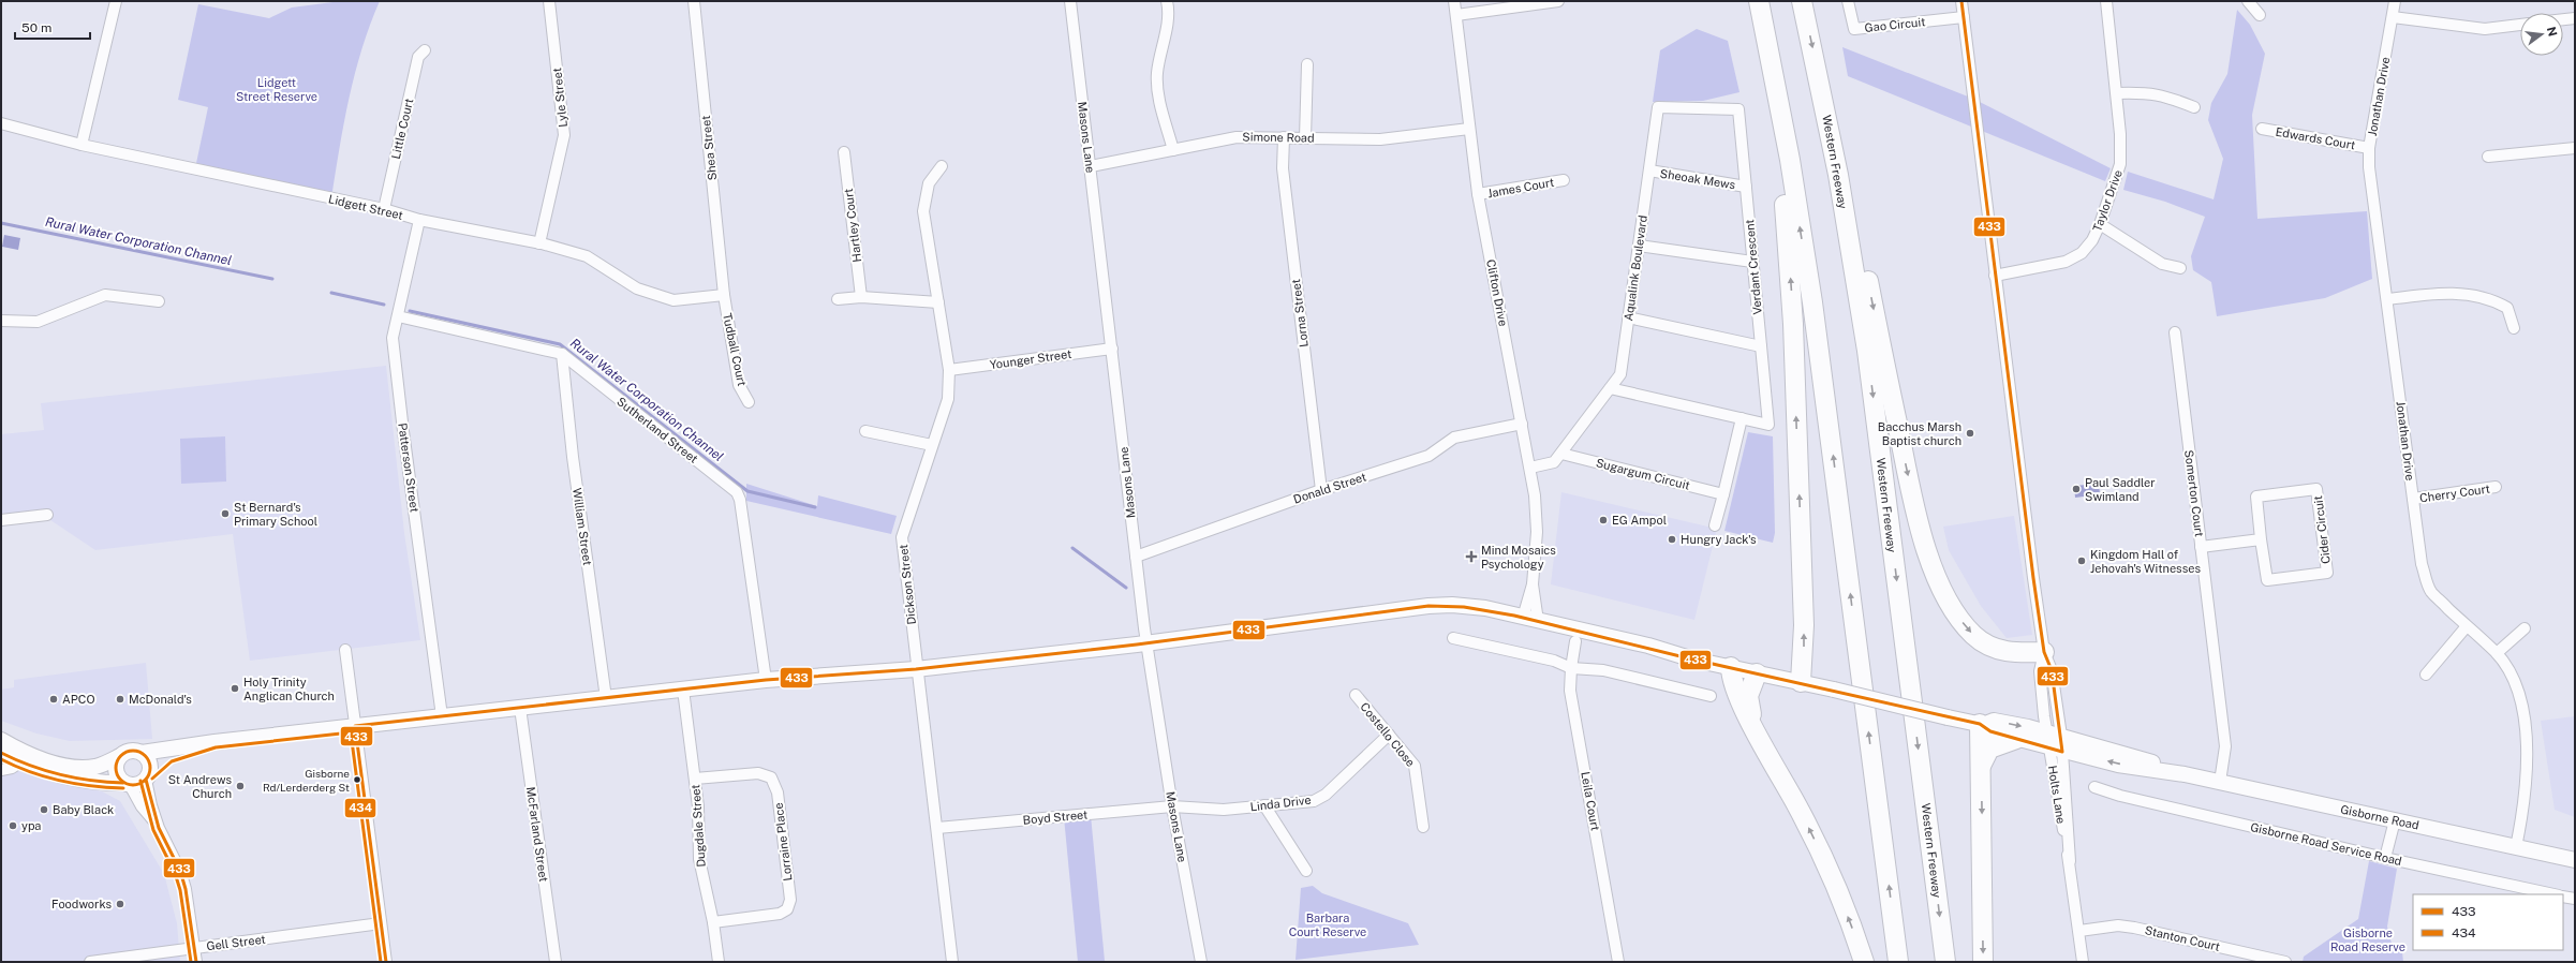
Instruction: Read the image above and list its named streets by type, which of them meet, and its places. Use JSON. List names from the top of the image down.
{
  "streets": {
    "highway": ["Western Freeway"],
    "main road": ["Gisborne Road"],
    "street": [
      "Gao Circuit",
      "Jonathan Drive",
      "Lyle Street",
      "Little Court",
      "Masons Lane",
      "Simone Road",
      "Edwards Court",
      "Shea Street",
      "Sheoak Mews",
      "James Court",
      "Taylor Drive",
      "Lidgett Street",
      "Hartley Court",
      "Verdant Crescent",
      "Aqualink Boulevard",
      "Clifton Drive",
      "Lorna Street",
      "Tudball Court",
      "Younger Street",
      "Sutherland Street",
      "Patterson Street",
      "Sugargum Circuit",
      "Donald Street",
      "Somerton Court",
      "Cherry Court",
      "William Street",
      "Cider Circuit",
      "Dickson Street",
      "Costello Close",
      "Holts Lane",
      "Leila Court",
      "Linda Drive",
      "Boyd Street",
      "Dugdale Street",
      "McFarland Street",
      "Lorraine Place",
      "Gisborne Road Service Road",
      "Stanton Court",
      "Gell Street"
    ]
  },
  "crossings": [
    ["Gao Circuit", "Holts Lane"],
    ["Jonathan Drive", "Edwards Court"],
    ["Jonathan Drive", "Cherry Court"],
    ["Jonathan Drive", "Gisborne Road"],
    ["Lyle Street", "Lidgett Street"],
    ["Little Court", "Lidgett Street"],
    ["Masons Lane", "Simone Road"],
    ["Masons Lane", "Younger Street"],
    ["Masons Lane", "Donald Street"],
    ["Masons Lane", "Linda Drive"],
    ["Masons Lane", "Boyd Street"],
    ["Masons Lane", "Gisborne Road"],
    ["Simone Road", "Clifton Drive"],
    ["Simone Road", "Lorna Street"],
    ["Shea Street", "Lidgett Street"],
    ["Shea Street", "Tudball Court"],
    ["Sheoak Mews", "Verdant Crescent"],
    ["Sheoak Mews", "Aqualink Boulevard"],
    ["James Court", "Clifton Drive"],
    ["Taylor Drive", "Holts Lane"],
    ["Lidgett Street", "Tudball Court"],
    ["Lidgett Street", "Patterson Street"],
    ["Verdant Crescent", "Aqualink Boulevard"],
    ["Aqualink Boulevard", "Clifton Drive"],
    ["Aqualink Boulevard", "Sugargum Circuit"],
    ["Clifton Drive", "Donald Street"],
    ["Lorna Street", "Donald Street"],
    ["Younger Street", "Dickson Street"],
    ["Sutherland Street", "Patterson Street"],
    ["Sutherland Street", "William Street"],
    ["Sutherland Street", "Gisborne Road"],
    ["Patterson Street", "Gisborne Road"],
    ["Somerton Court", "Gisborne Road"],
    ["William Street", "Gisborne Road"],
    ["Dickson Street", "Boyd Street"],
    ["Dickson Street", "Gisborne Road"],
    ["Costello Close", "Linda Drive"],
    ["Holts Lane", "Gisborne Road"],
    ["Holts Lane", "Stanton Court"],
    ["Leila Court", "Gisborne Road"],
    ["Linda Drive", "Boyd Street"],
    ["Gisborne Road", "Dugdale Street"],
    ["Gisborne Road", "McFarland Street"],
    ["Dugdale Street", "Lorraine Place"]
  ],
  "water": ["Rural Water Corporation Channel"],
  "parks": ["Lidgett Street Reserve", "Barbara Court Reserve", "Gisborne Road Reserve"],
  "places": {
    "other": [
      "Bacchus Marsh Baptist church",
      "Paul Saddler Swimland",
      "St Bernard's Primary School",
      "EG Ampol",
      "Hungry Jack's",
      "Kingdom Hall of Jehovah's Witnesses",
      "Holy Trinity Anglican Church",
      "APCO",
      "McDonald's",
      "Gisborne Rd/Lerderderg St",
      "St Andrews Church",
      "Baby Black",
      "ypa",
      "Foodworks"
    ],
    "health": ["Mind Mosaics Psychology"]
  },
  "lines": ["transit line 433", "transit line 434"],
  "legend": ["433", "434"],
  "scale_bar": "50 m",
  "north": "right"
}
